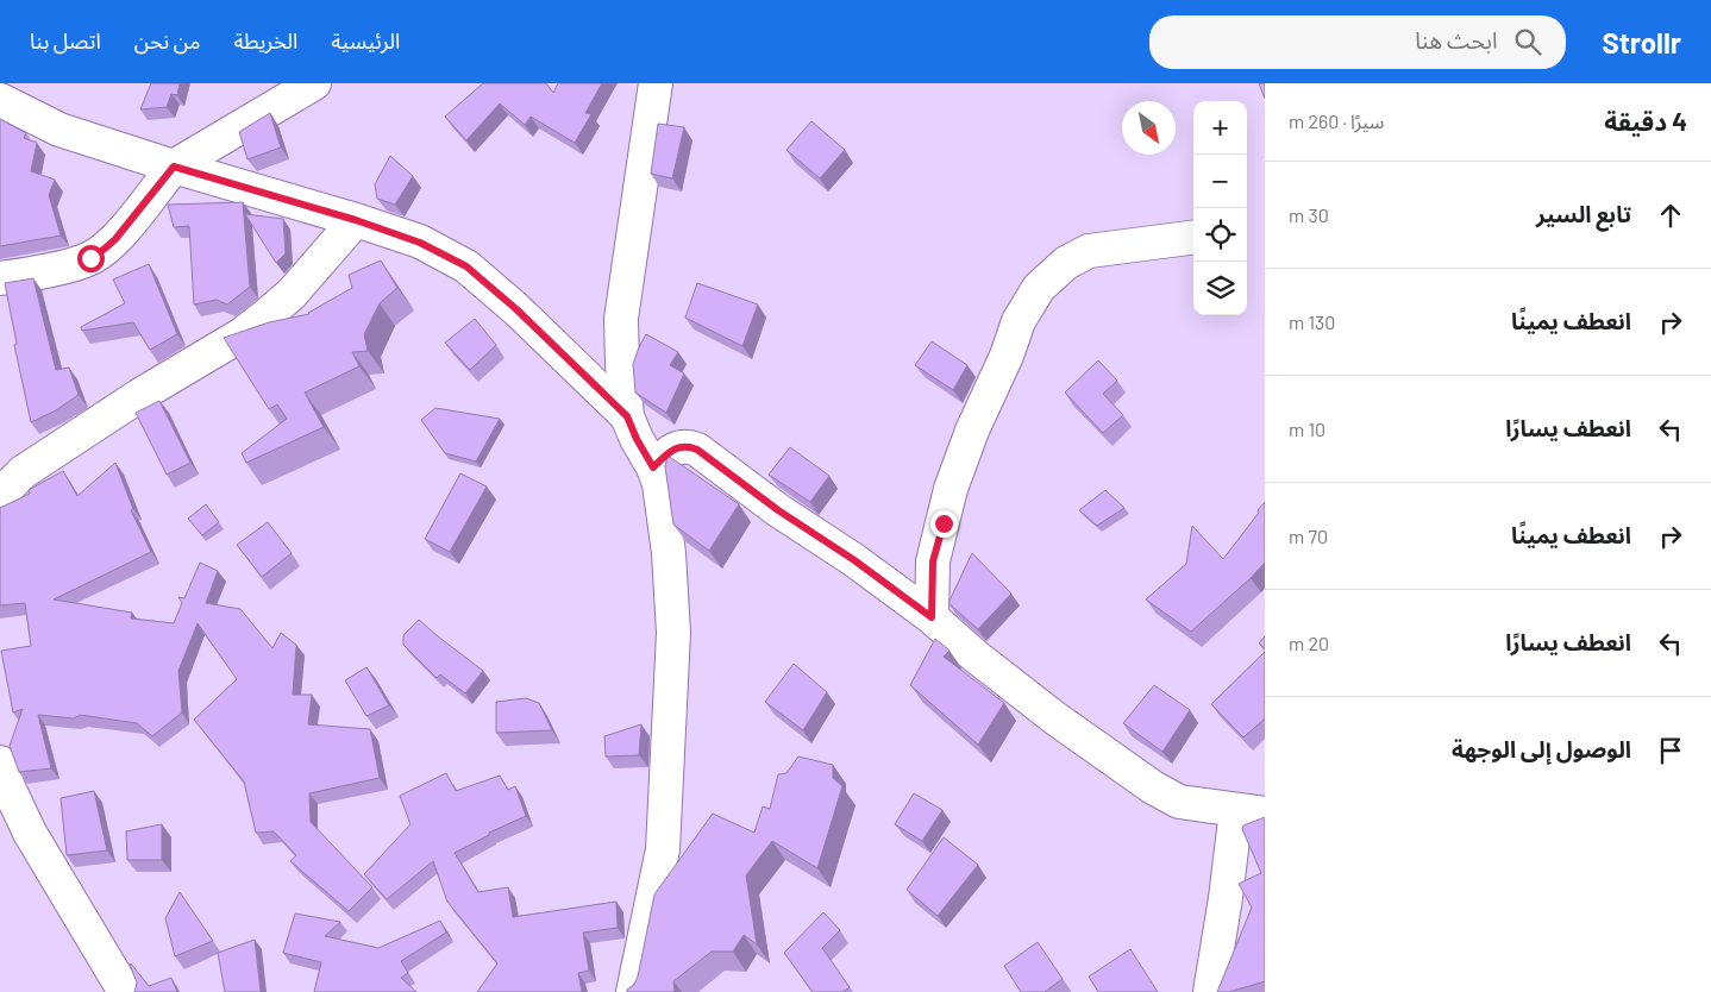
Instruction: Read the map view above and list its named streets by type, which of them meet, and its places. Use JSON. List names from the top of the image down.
{
  "north": "bottom right",
  "page": {
    "header": "Strollr",
    "search": "ابحث هنا",
    "nav": [
      "الرئيسية",
      "الخريطة",
      "من نحن",
      "اتصل بنا"
    ],
    "heading": ["4 دقيقة", "سيرًا · 260 m"],
    "map_buttons": ["+", "−"],
    "list": [
      ["تابع السير", "30 m"],
      ["انعطف يمينًا", "130 m"],
      ["انعطف يسارًا", "10 m"],
      ["انعطف يمينًا", "70 m"],
      ["انعطف يسارًا", "20 m"],
      "الوصول إلى الوجهة"
    ]
  }
}
